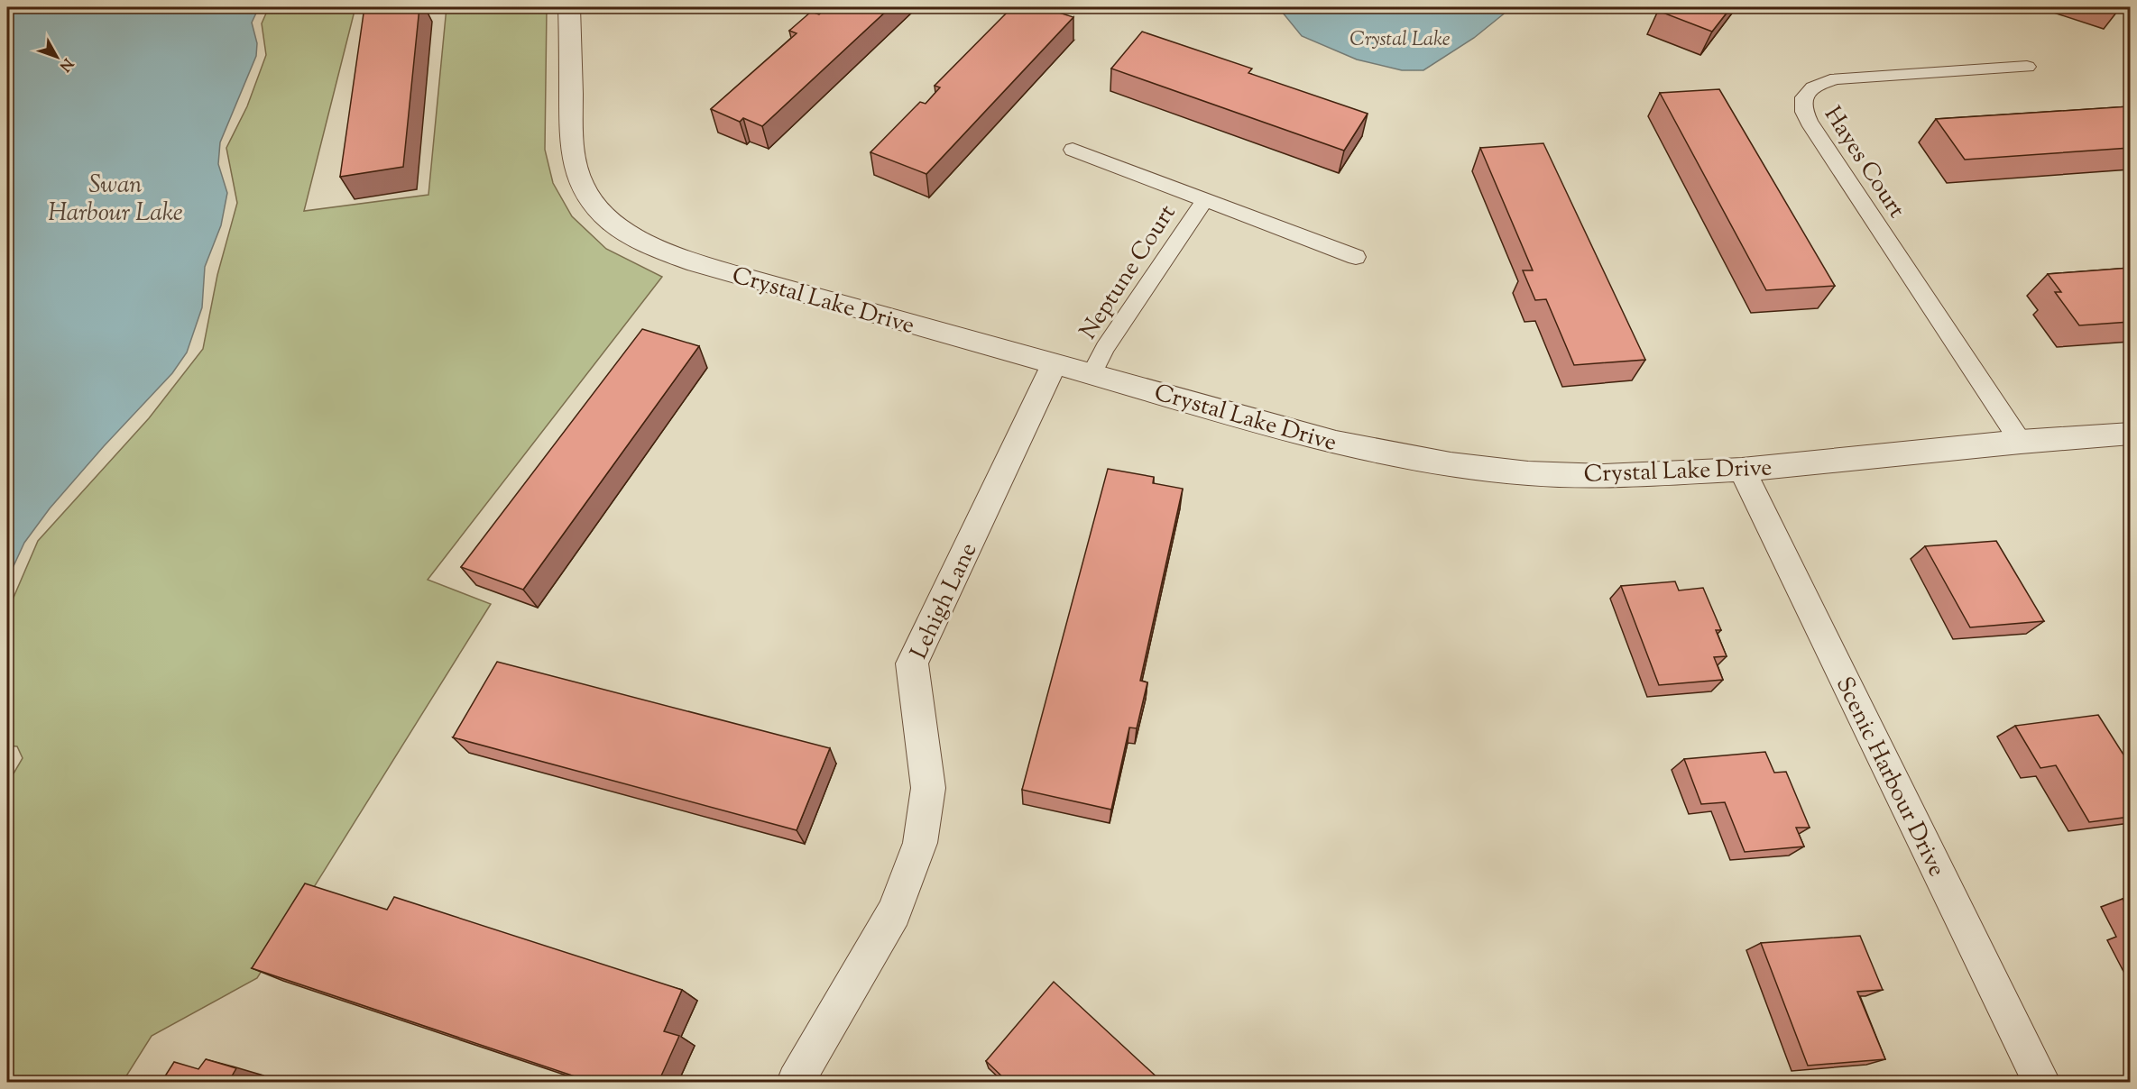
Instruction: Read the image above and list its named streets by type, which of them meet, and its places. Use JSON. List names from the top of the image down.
{
  "streets": {
    "street": ["Crystal Lake Drive", "Lehigh Lane", "Scenic Harbour Drive"],
    "lane": ["Hayes Court", "Neptune Court"]
  },
  "crossings": [
    ["Hayes Court", "Crystal Lake Drive"],
    ["Neptune Court", "Crystal Lake Drive"],
    ["Crystal Lake Drive", "Lehigh Lane"],
    ["Crystal Lake Drive", "Scenic Harbour Drive"]
  ],
  "water": ["Crystal Lake", "Swan Harbour Lake"],
  "north": "bottom right"
}
